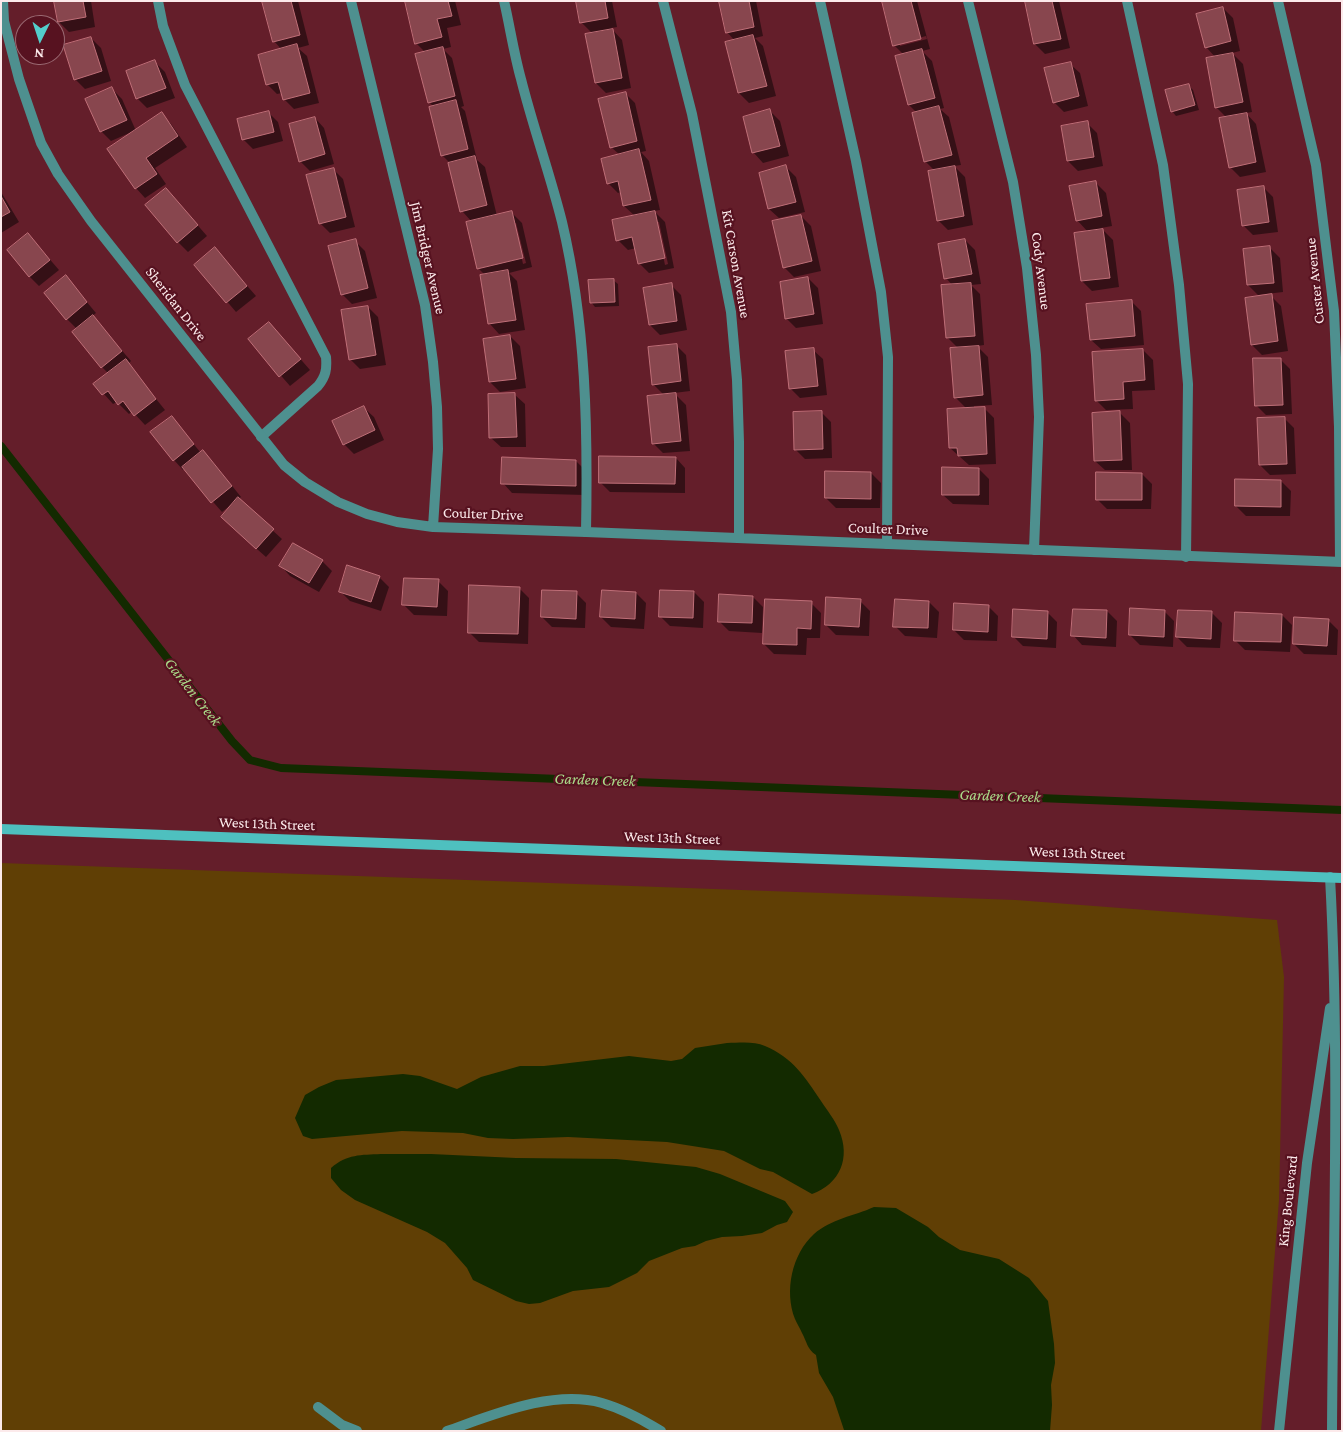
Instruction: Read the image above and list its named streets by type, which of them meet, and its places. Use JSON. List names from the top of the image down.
{
  "streets": {
    "main road": ["West 13th Street"],
    "street": [
      "Jim Bridger Avenue",
      "Kit Carson Avenue",
      "Cody Avenue",
      "Custer Avenue",
      "Sheridan Drive",
      "Coulter Drive",
      "King Boulevard"
    ]
  },
  "crossings": [
    ["Jim Bridger Avenue", "Sheridan Drive"],
    ["Jim Bridger Avenue", "Coulter Drive"],
    ["Kit Carson Avenue", "Coulter Drive"],
    ["Cody Avenue", "Coulter Drive"],
    ["Custer Avenue", "Coulter Drive"],
    ["Sheridan Drive", "Coulter Drive"],
    ["West 13th Street", "King Boulevard"]
  ],
  "water": ["Garden Creek"],
  "north": "bottom"
}
